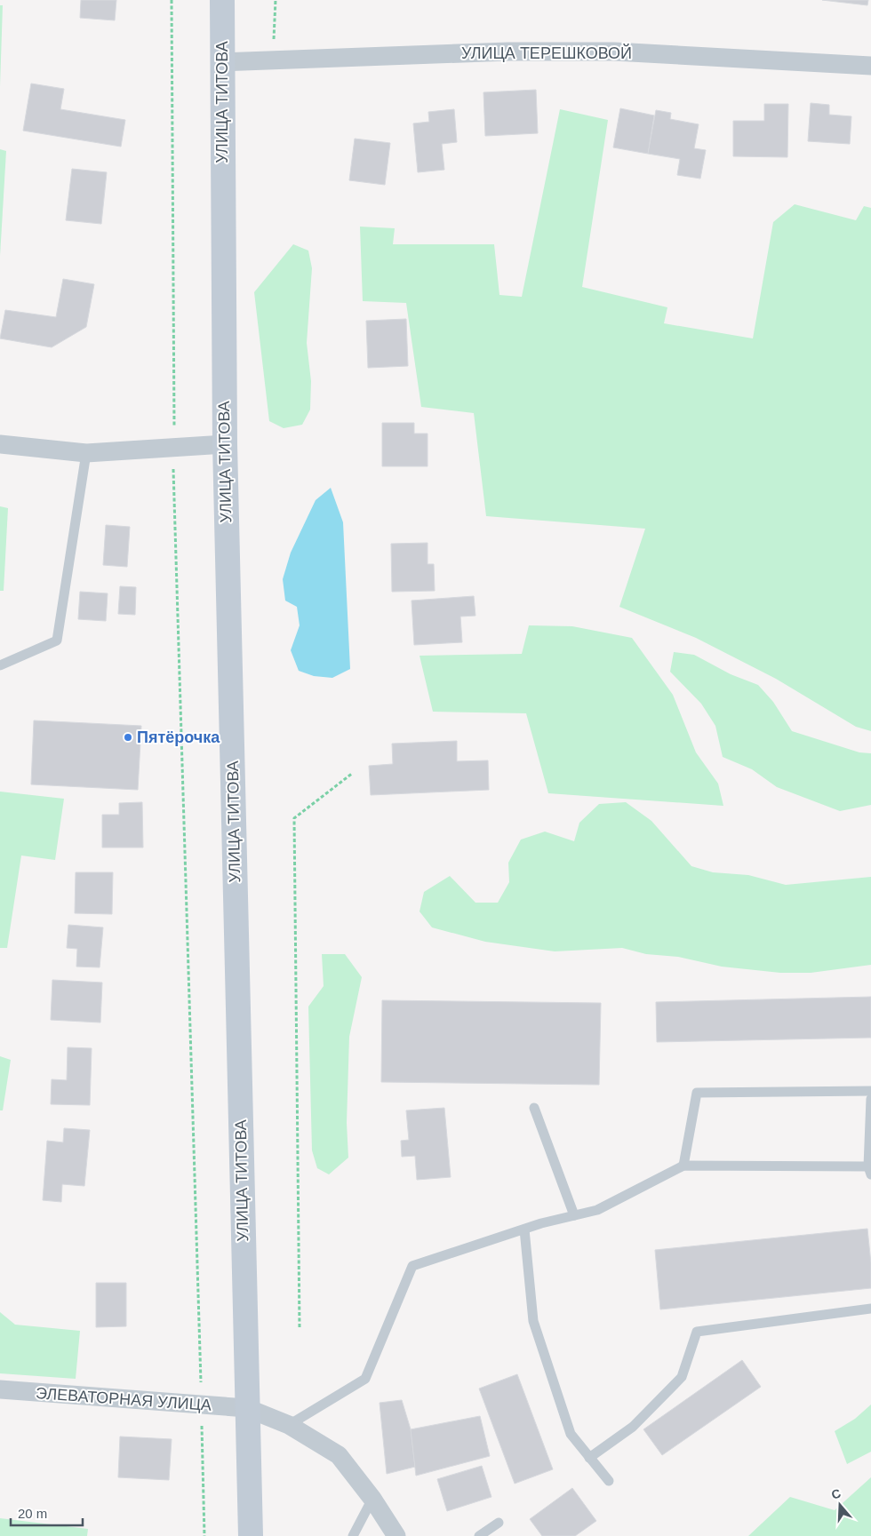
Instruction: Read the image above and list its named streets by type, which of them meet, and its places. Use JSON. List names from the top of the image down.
{
  "streets": {
    "main road": ["УЛИЦА ТИТОВА"],
    "street": ["УЛИЦА ТЕРЕШКОВОЙ", "ЭЛЕВАТОРНАЯ УЛИЦА"]
  },
  "crossings": [
    ["УЛИЦА ТЕРЕШКОВОЙ", "УЛИЦА ТИТОВА"],
    ["УЛИЦА ТИТОВА", "ЭЛЕВАТОРНАЯ УЛИЦА"]
  ],
  "places": ["Пятёрочка"],
  "scale_bar": "20 m",
  "north": "top"
}
